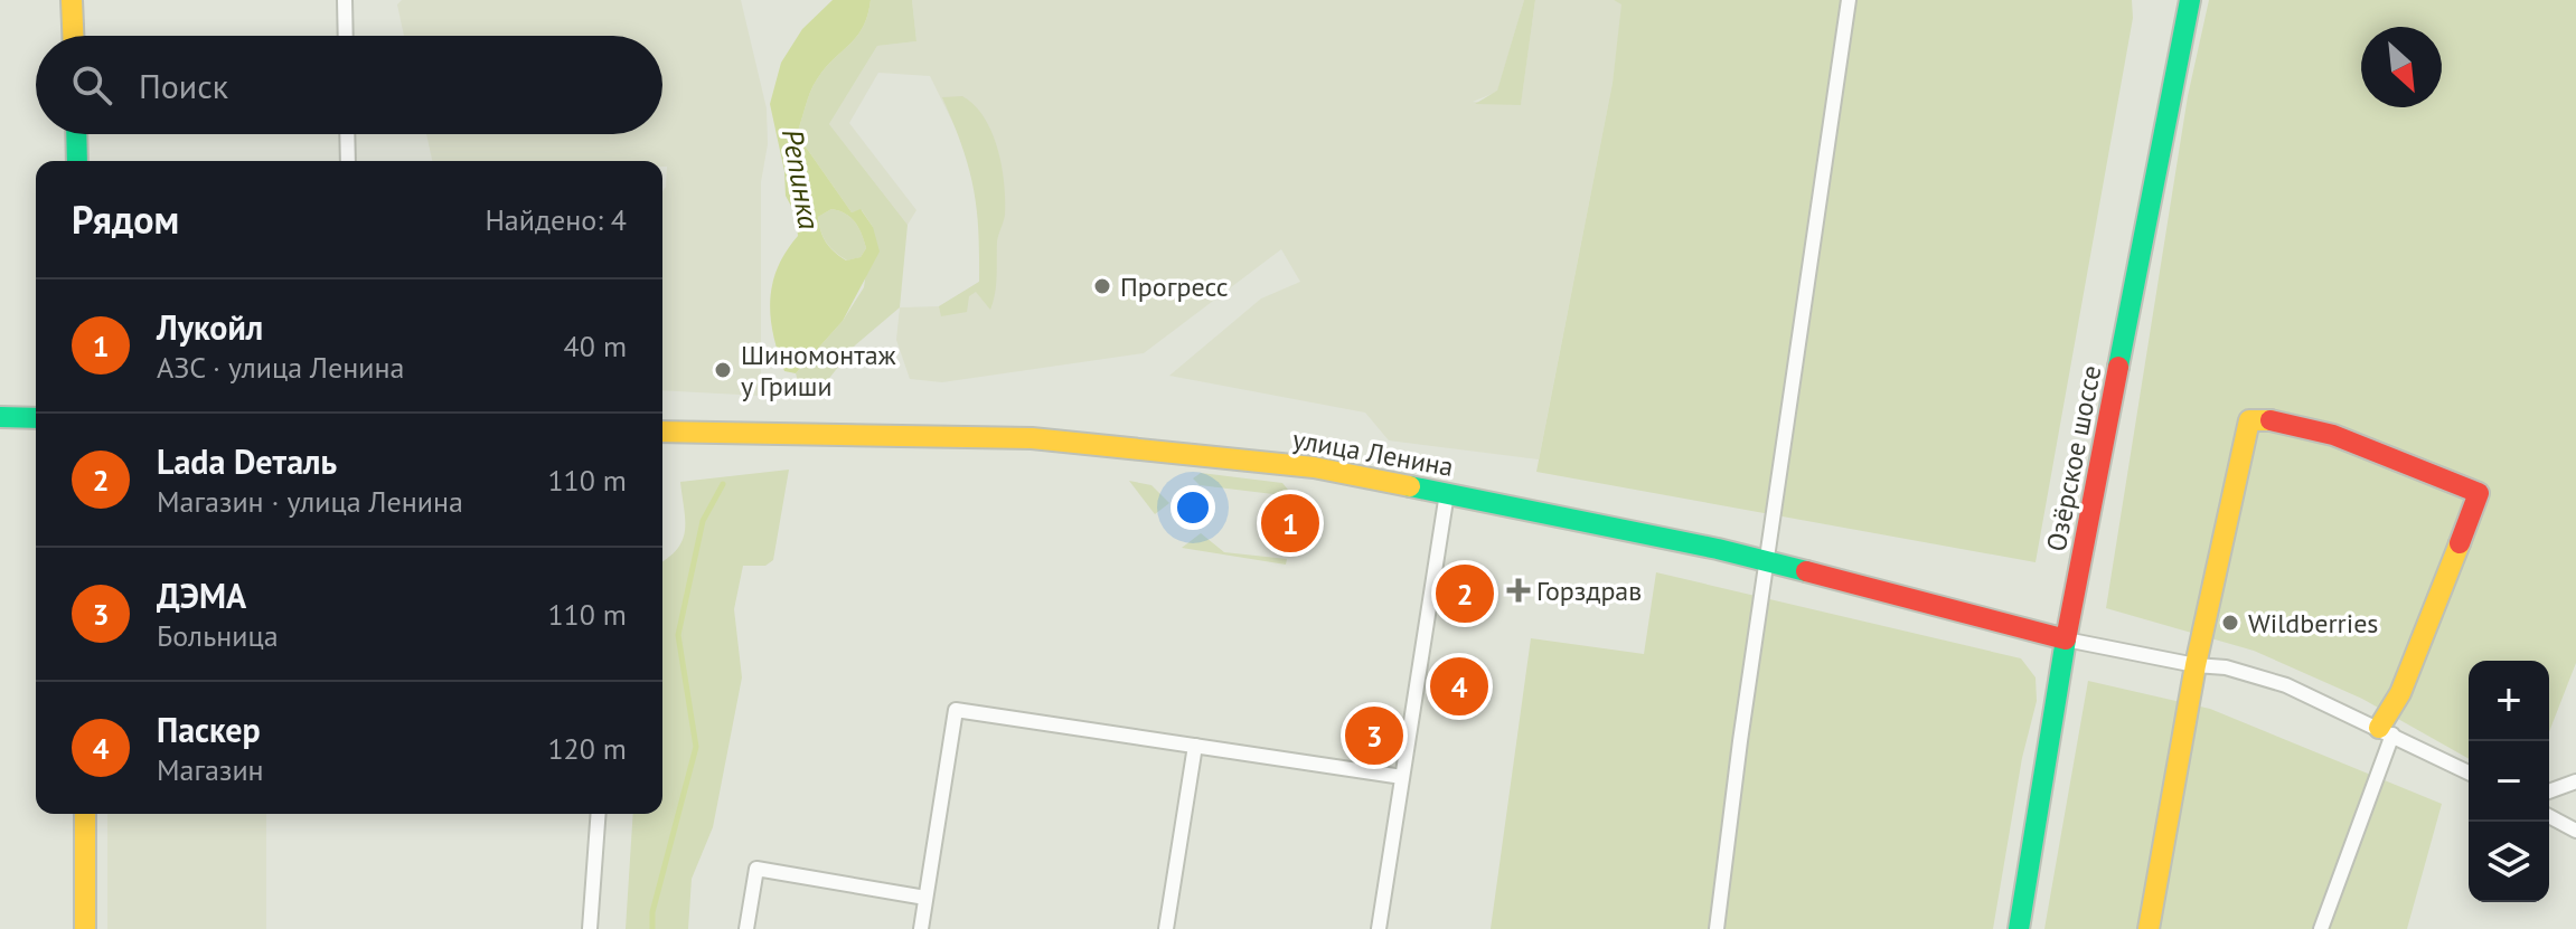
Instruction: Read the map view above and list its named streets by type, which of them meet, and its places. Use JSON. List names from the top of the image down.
{
  "streets": {
    "main road": ["улица Ленина", "Озёрское шоссе"]
  },
  "crossings": [
    ["улица Ленина", "Озёрское шоссе"]
  ],
  "water": ["Репинка"],
  "places": {
    "other": ["Прогресс", "Шиномонтаж у Гриши", "Wildberries"],
    "health": ["Горздрав"]
  },
  "north": "bottom right",
  "page": {
    "search": "Поиск",
    "heading": ["Рядом", "Найдено: 4"],
    "list": [
      {
        "mark": "1",
        "name": "Лукойл",
        "note": "АЗС · улица Ленина",
        "value": "40 m"
      },
      {
        "mark": "2",
        "name": "Lada Dеталь",
        "note": "Магазин · улица Ленина",
        "value": "110 m"
      },
      {
        "mark": "3",
        "name": "ДЭМА",
        "note": "Больница",
        "value": "110 m"
      },
      {
        "mark": "4",
        "name": "Паскер",
        "note": "Магазин",
        "value": "120 m"
      }
    ],
    "pins": [
      "1",
      "2",
      "4",
      "3"
    ],
    "map_buttons": ["+", "−"]
  }
}
